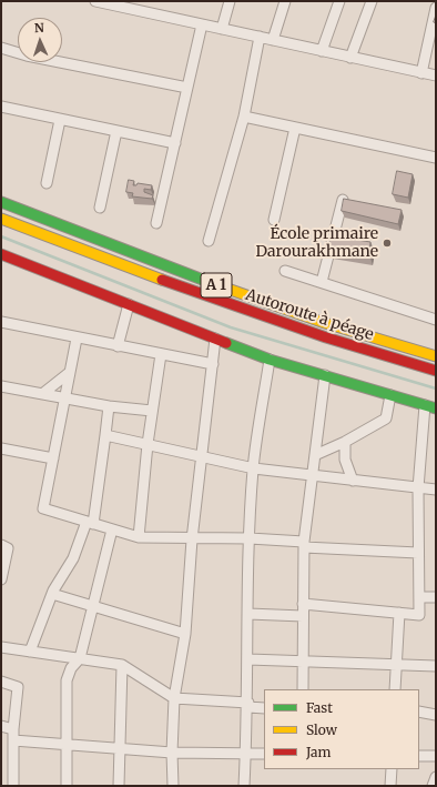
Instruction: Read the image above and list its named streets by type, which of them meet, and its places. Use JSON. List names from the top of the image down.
{
  "streets": {
    "main road": ["A 1", "Autoroute à péage"]
  },
  "places": ["École primaire Darourakhmane"],
  "legend": ["Fast", "Slow", "Jam"],
  "north": "top"
}
